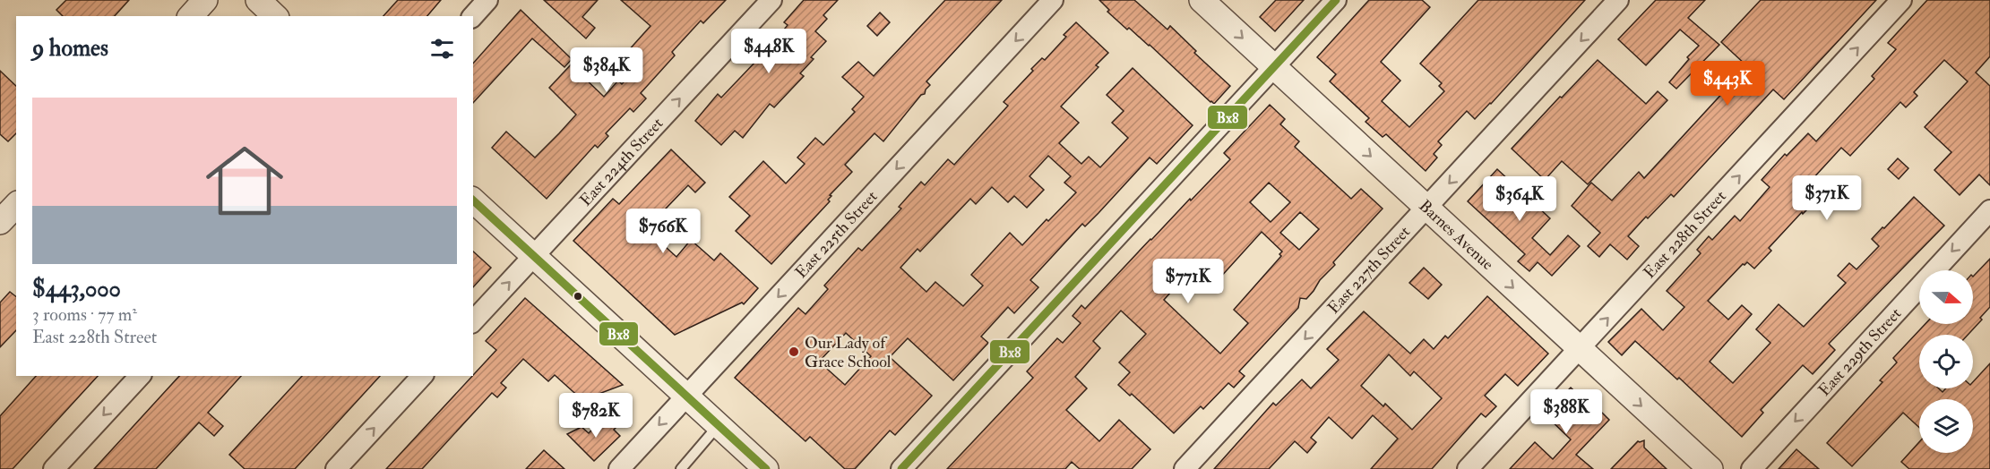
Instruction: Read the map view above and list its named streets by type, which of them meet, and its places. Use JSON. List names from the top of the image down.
{
  "streets": {
    "street": [
      "East 224th Street",
      "East 225th Street",
      "Barnes Avenue",
      "East 228th Street",
      "East 227th Street",
      "East 229th Street"
    ]
  },
  "crossings": [
    ["Barnes Avenue", "East 228th Street"],
    ["Barnes Avenue", "East 227th Street"]
  ],
  "one_way": [
    "East 224th Street",
    "East 225th Street",
    "Barnes Avenue",
    "East 228th Street",
    "East 227th Street",
    "East 229th Street"
  ],
  "places": ["Our Lady of Grace School"],
  "lines": ["transit line Bx8"],
  "north": "right",
  "page": {
    "heading": "9 homes",
    "price": [
      "$448K",
      "$384K",
      "$443K",
      "$371K",
      "$364K",
      "$766K",
      "$771K",
      "$388K",
      "$782K"
    ],
    "list": [
      {
        "name": "$443,000",
        "note": "3 rooms · 77 m² · East 228th Street"
      }
    ]
  }
}
